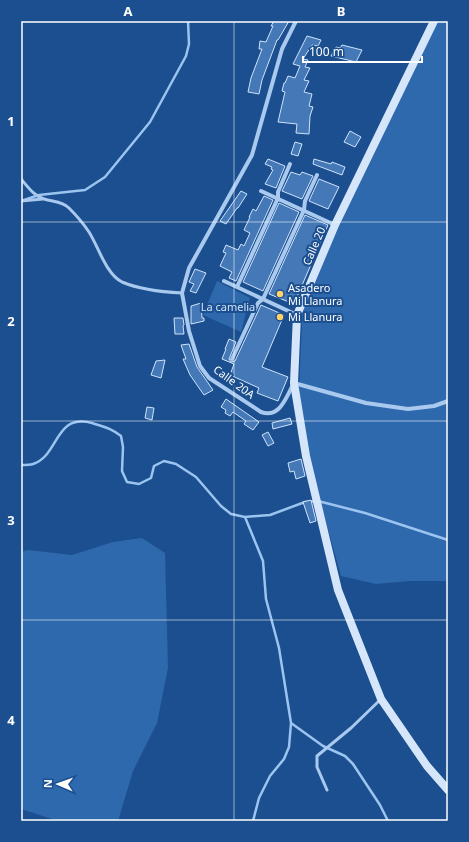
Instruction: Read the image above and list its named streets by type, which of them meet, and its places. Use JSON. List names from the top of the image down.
{
  "streets": {
    "main road": ["Calle 20"],
    "street": ["Calle 20A"]
  },
  "crossings": [
    ["Calle 20", "Calle 20A"]
  ],
  "parks": ["La camelia"],
  "places": ["Asadero Mi Llanura", "Mi Llanura"],
  "scale_bar": "100 m",
  "north": "left",
  "grid": {
    "columns": ["A", "B"],
    "rows": [
      "1",
      "2",
      "3",
      "4"
    ]
  }
}
